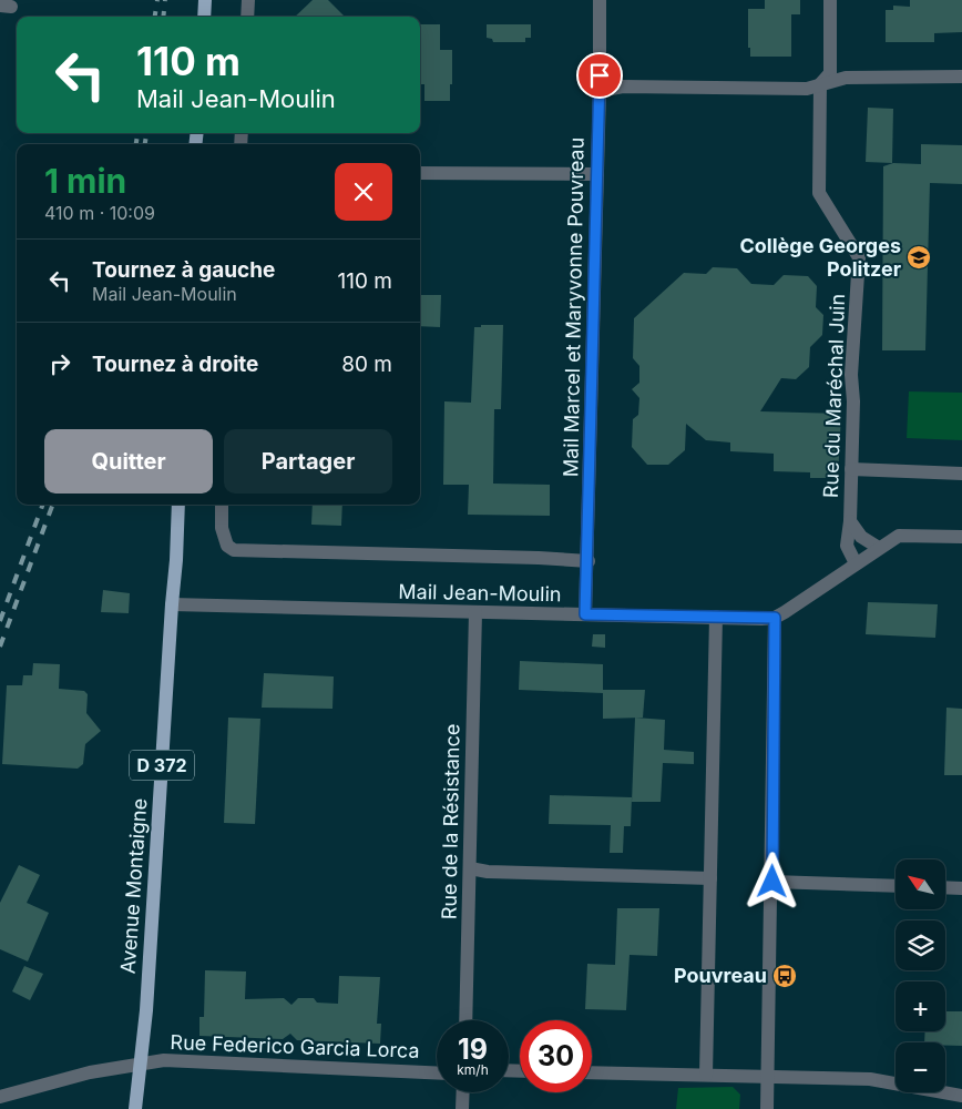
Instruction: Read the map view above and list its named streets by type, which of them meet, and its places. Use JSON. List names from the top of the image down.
{
  "streets": {
    "main road": ["D 372", "Avenue Montaigne"],
    "street": [
      "Mail Marcel et Maryvonne Pouvreau",
      "Rue du Maréchal Juin",
      "Mail Jean-Moulin",
      "Rue de la Résistance",
      "Rue Federico Garcia Lorca"
    ]
  },
  "crossings": [
    ["Mail Marcel et Maryvonne Pouvreau", "Mail Jean-Moulin"],
    ["Mail Jean-Moulin", "Rue de la Résistance"],
    ["Mail Jean-Moulin", "Avenue Montaigne"],
    ["Avenue Montaigne", "Rue Federico Garcia Lorca"]
  ],
  "places": {
    "school or university": ["Collège Georges Politzer"],
    "bus stop": ["Pouvreau"]
  },
  "north": "top left",
  "page": {
    "turn": ["110 m", "Mail Jean-Moulin"],
    "heading": ["1 min", "410 m · 10:09"],
    "list": [
      {
        "name": "Tournez à gauche",
        "note": "Mail Jean-Moulin",
        "value": "110 m"
      },
      {
        "name": "Tournez à droite",
        "value": "80 m"
      }
    ],
    "buttons": ["Quitter", "Partager"],
    "map_buttons": ["+", "−"],
    "speed": "19 km/h",
    "limit": "30"
  }
}
